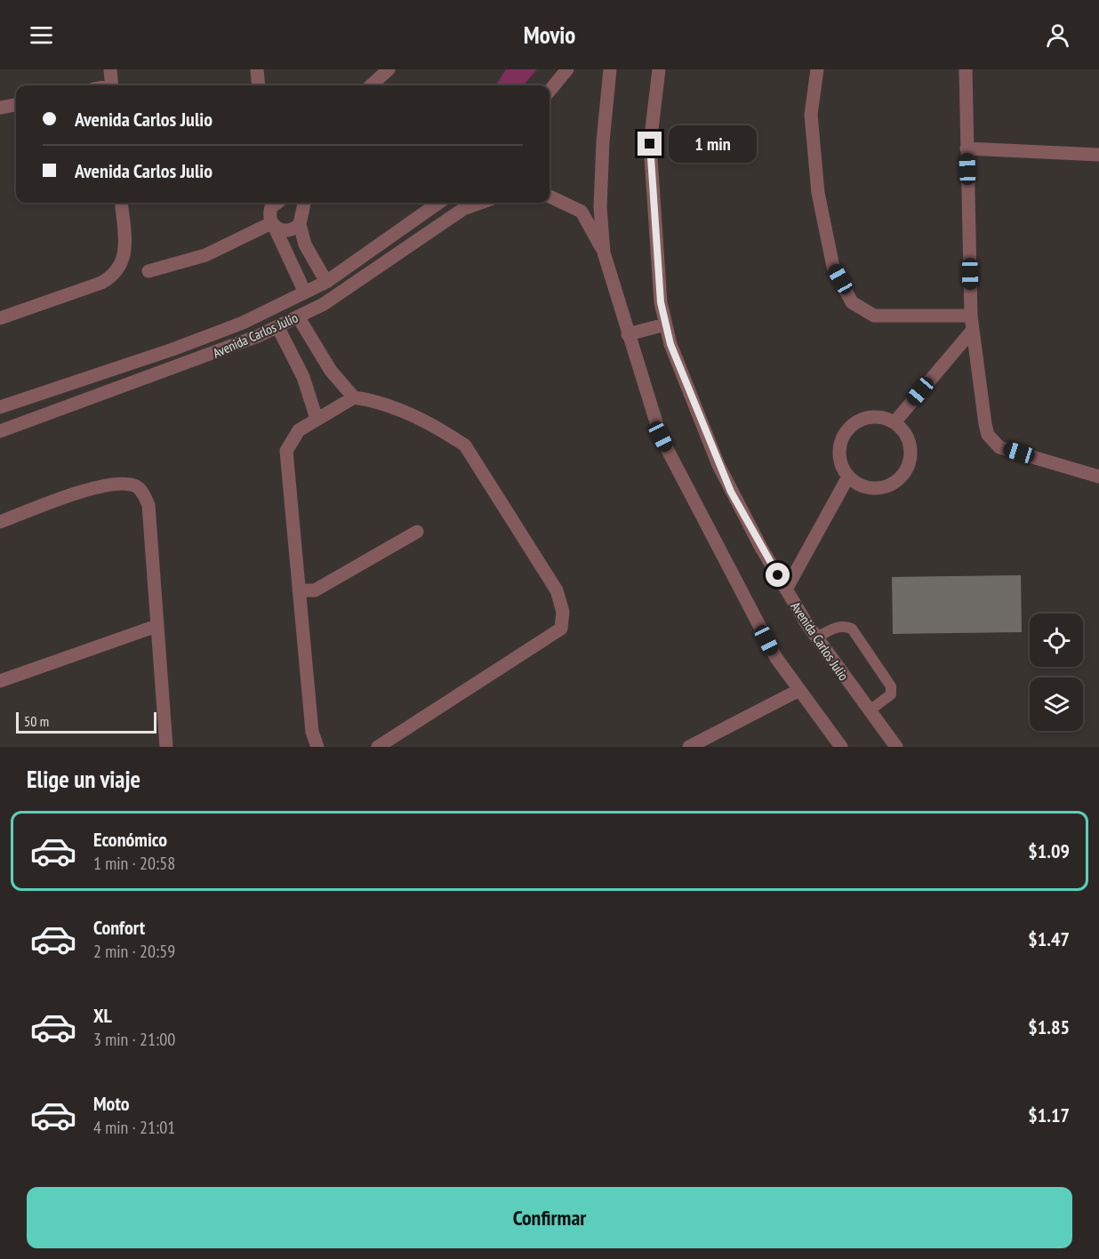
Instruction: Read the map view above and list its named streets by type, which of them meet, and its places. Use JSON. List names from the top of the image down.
{
  "streets": {
    "street": ["Avenida Carlos Julio"]
  },
  "scale_bar": "50 m",
  "page": {
    "header": "Movio",
    "banner": ["Avenida Carlos Julio", "Avenida Carlos Julio"],
    "bubble": "1 min",
    "scale": "50 m",
    "heading": "Elige un viaje",
    "list": [
      {
        "name": "Económico",
        "note": "1 min · 20:58",
        "value": "$1.09"
      },
      {
        "name": "Confort",
        "note": "2 min · 20:59",
        "value": "$1.47"
      },
      {
        "name": "XL",
        "note": "3 min · 21:00",
        "value": "$1.85"
      },
      {
        "name": "Moto",
        "note": "4 min · 21:01",
        "value": "$1.17"
      }
    ],
    "buttons": "Confirmar"
  }
}
